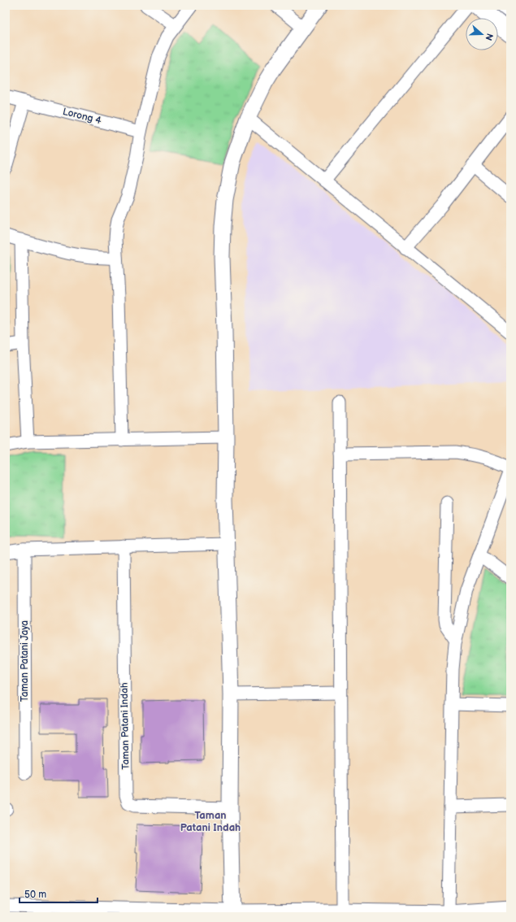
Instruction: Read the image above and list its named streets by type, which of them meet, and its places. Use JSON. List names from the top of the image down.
{
  "streets": {
    "street": ["Lorong 4", "Taman Patani Jaya", "Taman Patani Indah"]
  },
  "districts": ["Taman Patani Indah"],
  "scale_bar": "50 m",
  "north": "right"
}
